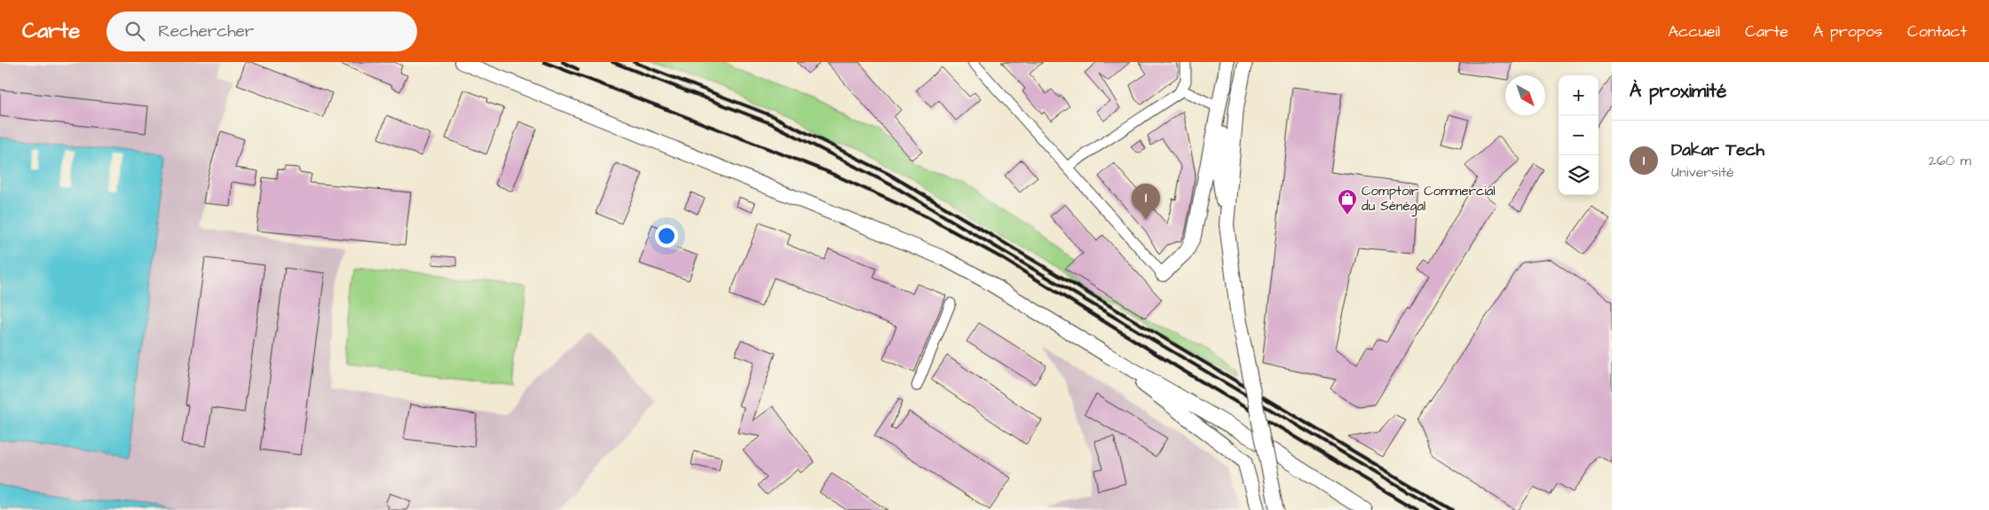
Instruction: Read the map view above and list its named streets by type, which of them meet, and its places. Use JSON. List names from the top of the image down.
{
  "places": {
    "shop": ["Comptoir Commercial du Sénégal"]
  },
  "north": "bottom right",
  "page": {
    "header": "Carte",
    "search": "Rechercher",
    "nav": [
      "Accueil",
      "Carte",
      "À propos",
      "Contact"
    ],
    "heading": "À proximité",
    "map_buttons": ["+", "−"],
    "list": [
      {
        "mark": "1",
        "name": "Dakar Tech",
        "note": "Université",
        "value": "260 m"
      }
    ],
    "pins": "1"
  }
}
